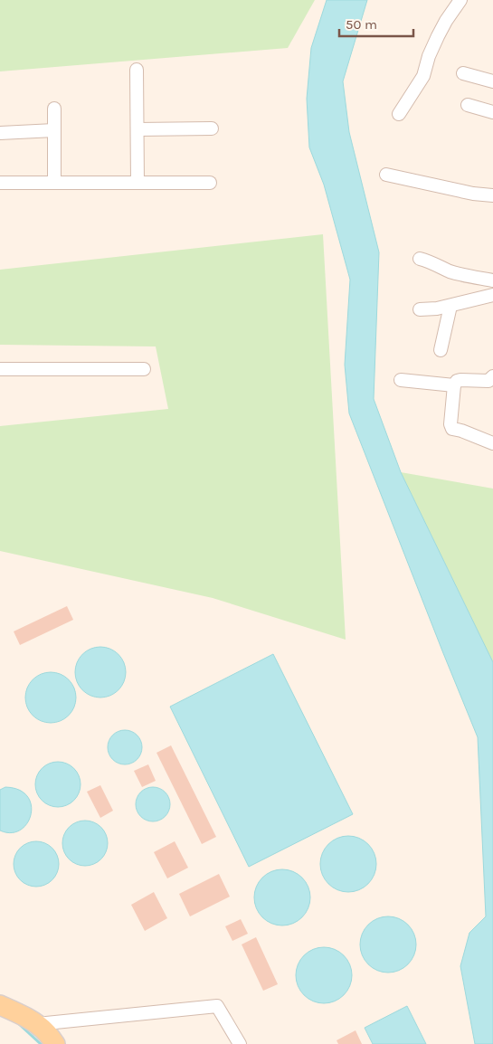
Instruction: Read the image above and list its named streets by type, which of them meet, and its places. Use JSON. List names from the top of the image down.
{
  "scale_bar": "50 m"
}
